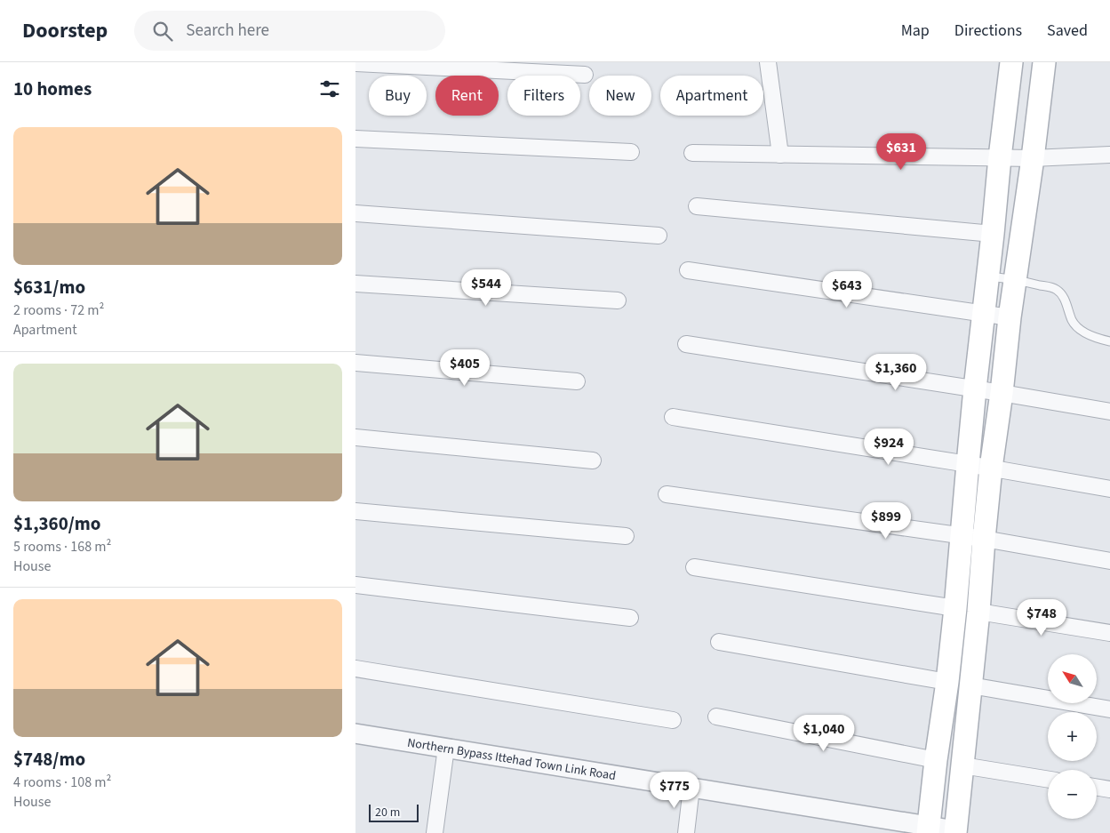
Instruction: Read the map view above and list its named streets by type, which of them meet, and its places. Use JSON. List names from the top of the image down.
{
  "streets": {
    "street": ["Northern Bypass Ittehad Town Link Road"]
  },
  "scale_bar": "20 m",
  "north": "top left",
  "page": {
    "header": "Doorstep",
    "search": "Search here",
    "nav": ["Map", "Directions", "Saved"],
    "heading": "10 homes",
    "chip": [
      "Buy",
      "Rent",
      "Filters",
      "New",
      "Apartment"
    ],
    "list": [
      {
        "name": "$631/mo",
        "note": "2 rooms · 72 m² · Apartment"
      },
      {
        "name": "$1,360/mo",
        "note": "5 rooms · 168 m² · House"
      },
      {
        "name": "$748/mo",
        "note": "4 rooms · 108 m² · House"
      }
    ],
    "price": [
      "$631",
      "$544",
      "$643",
      "$405",
      "$1,360",
      "$924",
      "$899",
      "$748",
      "$1,040",
      "$775"
    ],
    "map_buttons": ["+", "−"],
    "scale": "20 m"
  }
}
